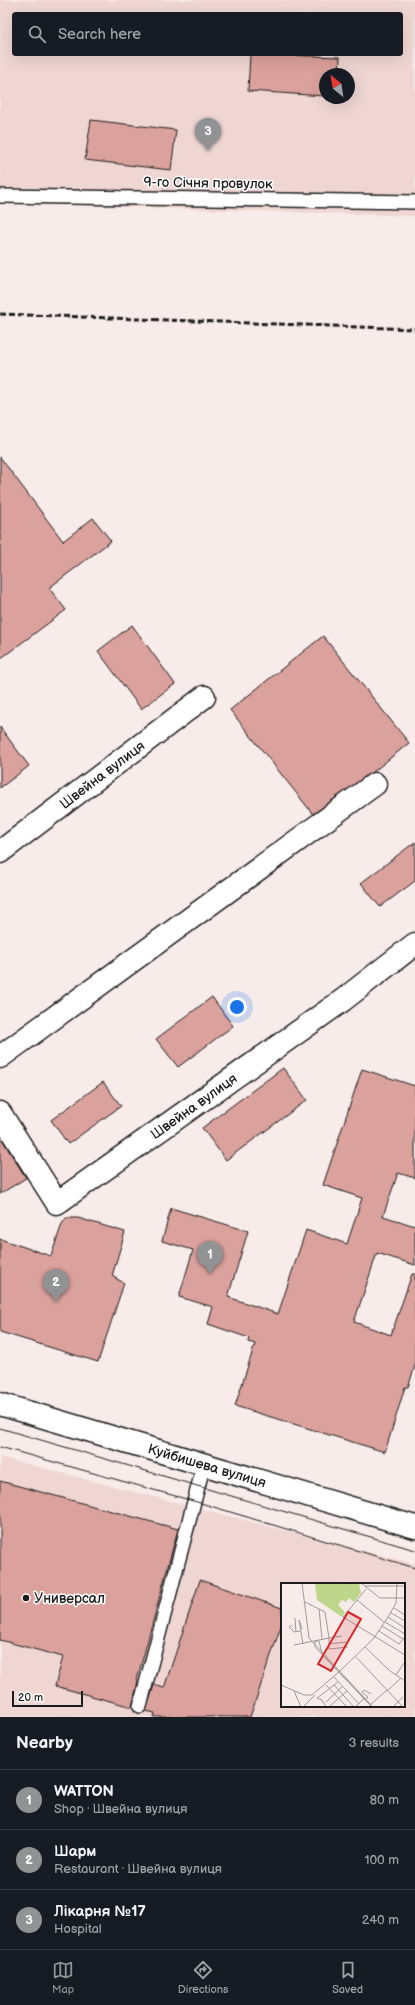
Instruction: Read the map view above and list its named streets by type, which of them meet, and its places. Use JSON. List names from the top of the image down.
{
  "streets": {
    "street": ["Швейна вулиця", "Куйбишева вулиця"],
    "lane": ["9-го Січня провулок"]
  },
  "places": ["Универсал"],
  "scale_bar": "20 m",
  "north": "top left",
  "page": {
    "search": "Search here",
    "pins": ["3", "1", "2"],
    "scale": "20 m",
    "heading": ["Nearby", "3 results"],
    "list": [
      {
        "mark": "1",
        "name": "WATTON",
        "note": "Shop · Швейна вулиця",
        "value": "80 m"
      },
      {
        "mark": "2",
        "name": "Шарм",
        "note": "Restaurant · Швейна вулиця",
        "value": "100 m"
      },
      {
        "mark": "3",
        "name": "Лікарня №17",
        "note": "Hospital",
        "value": "240 m"
      }
    ],
    "nav": ["Map", "Directions", "Saved"]
  }
}
